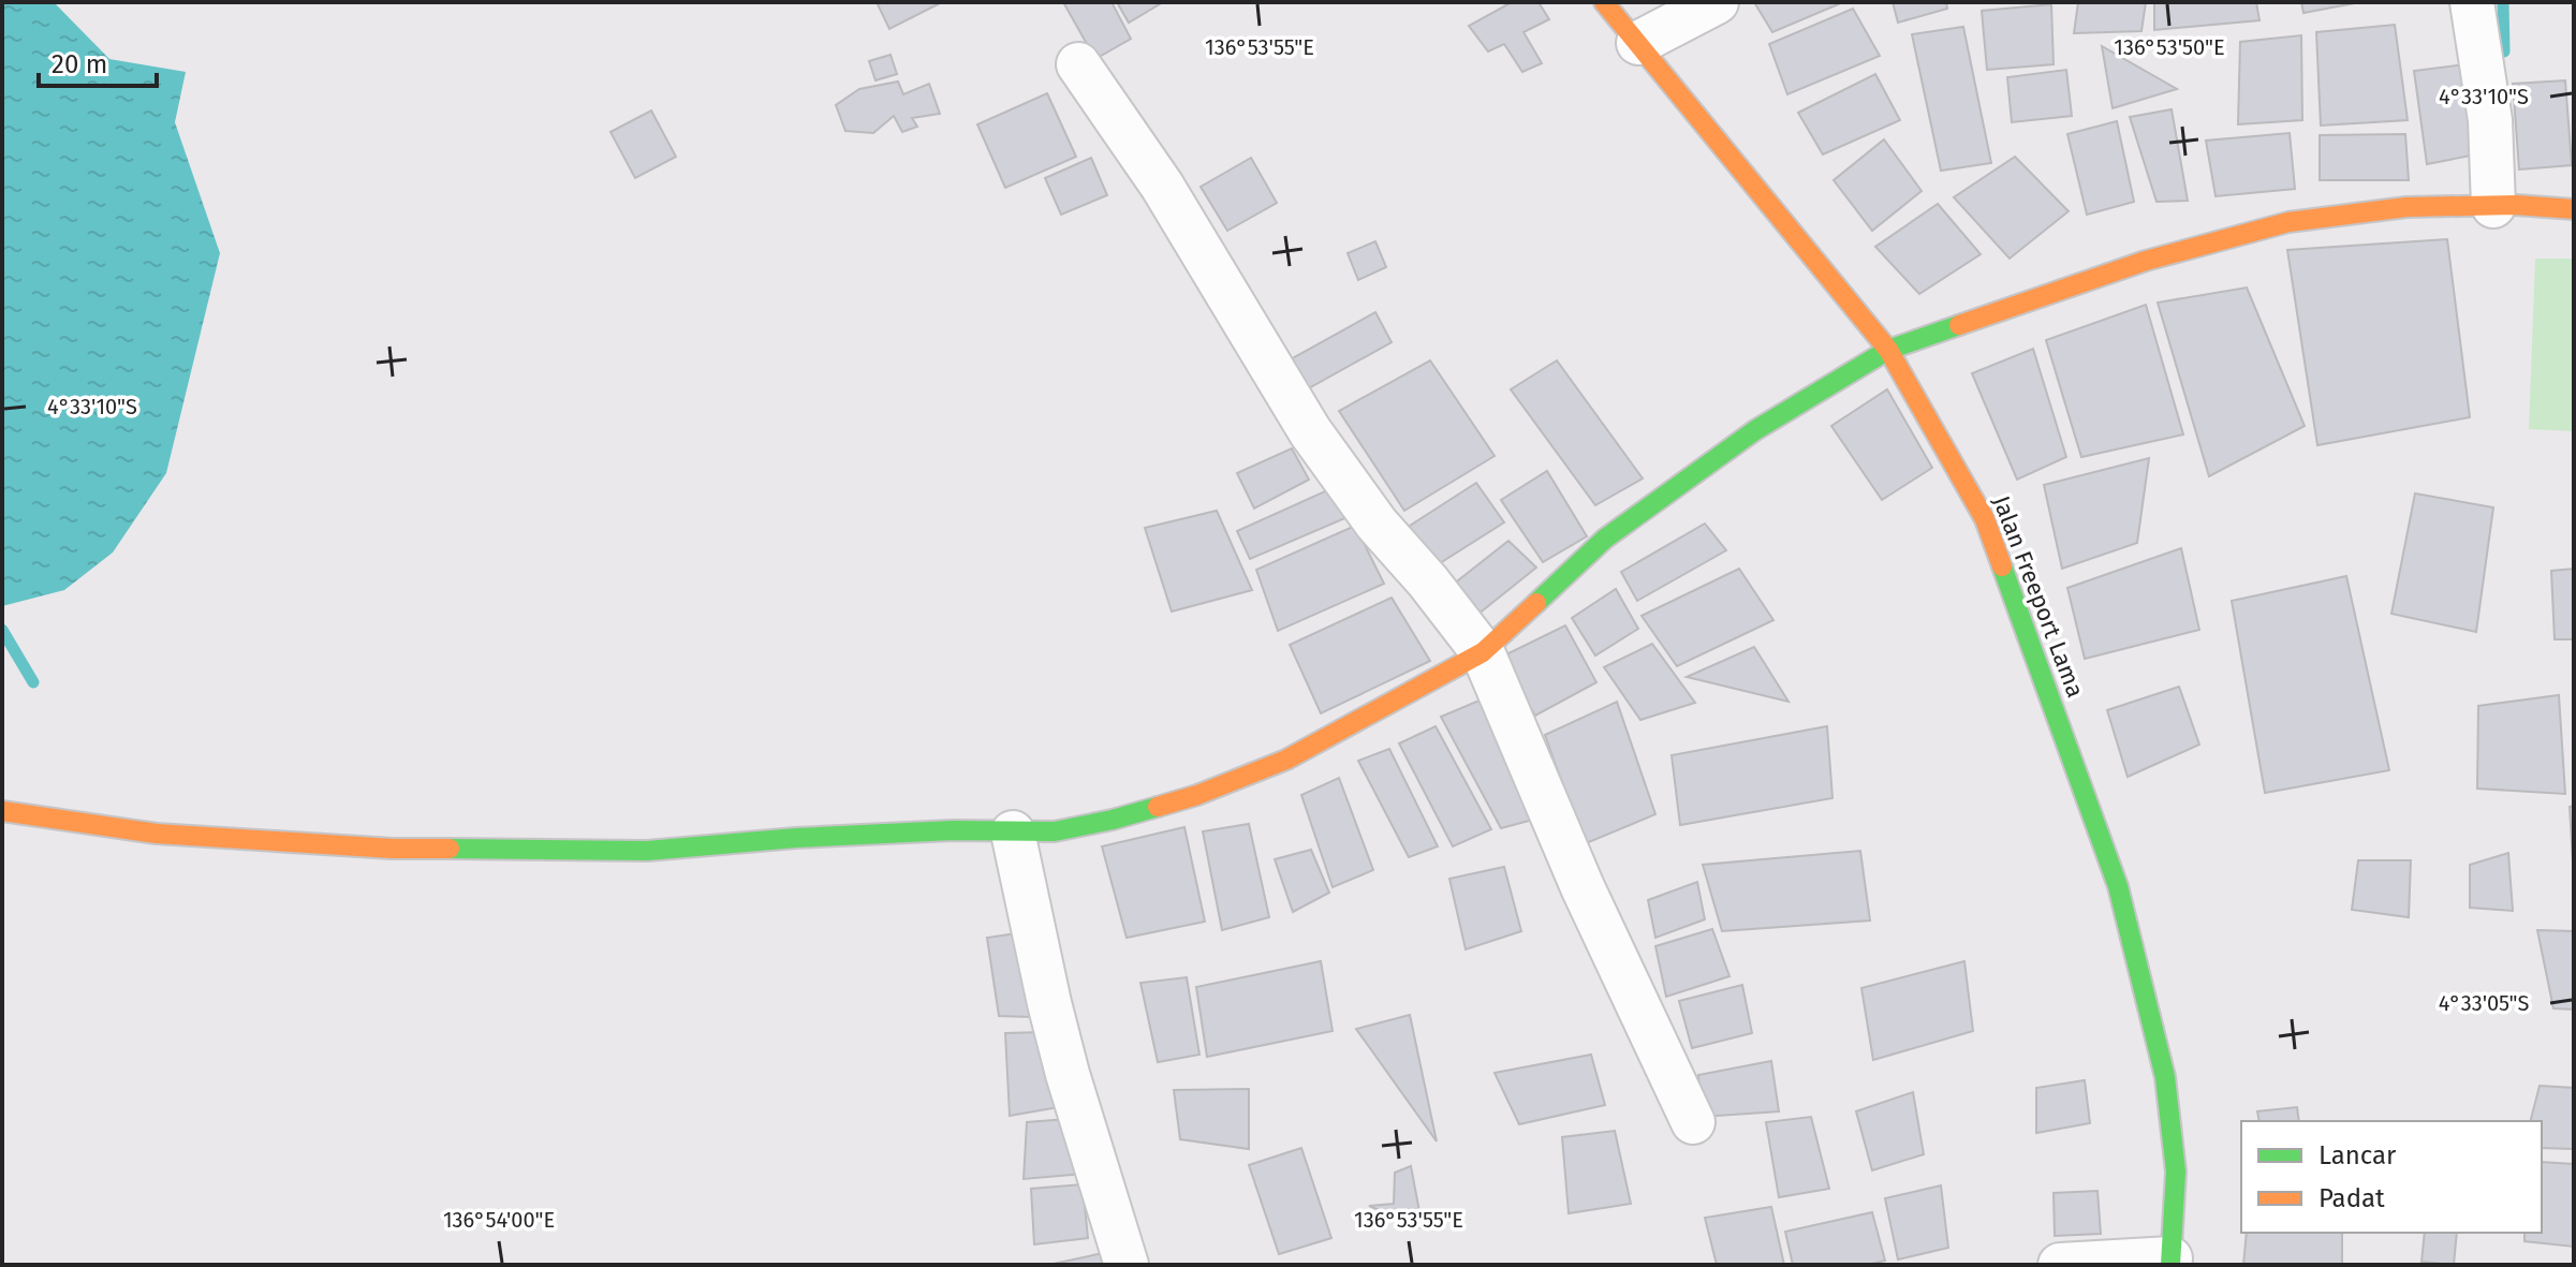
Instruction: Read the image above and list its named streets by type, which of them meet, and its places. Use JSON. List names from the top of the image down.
{
  "streets": {
    "street": ["Jalan Freeport Lama"]
  },
  "legend": ["Lancar", "Padat"],
  "scale_bar": "20 m",
  "coordinates": [
    "136°53'55\"E",
    "136°53'50\"E",
    "4°33'10\"S",
    "4°33'05\"S",
    "136°54'00\"E"
  ]
}
